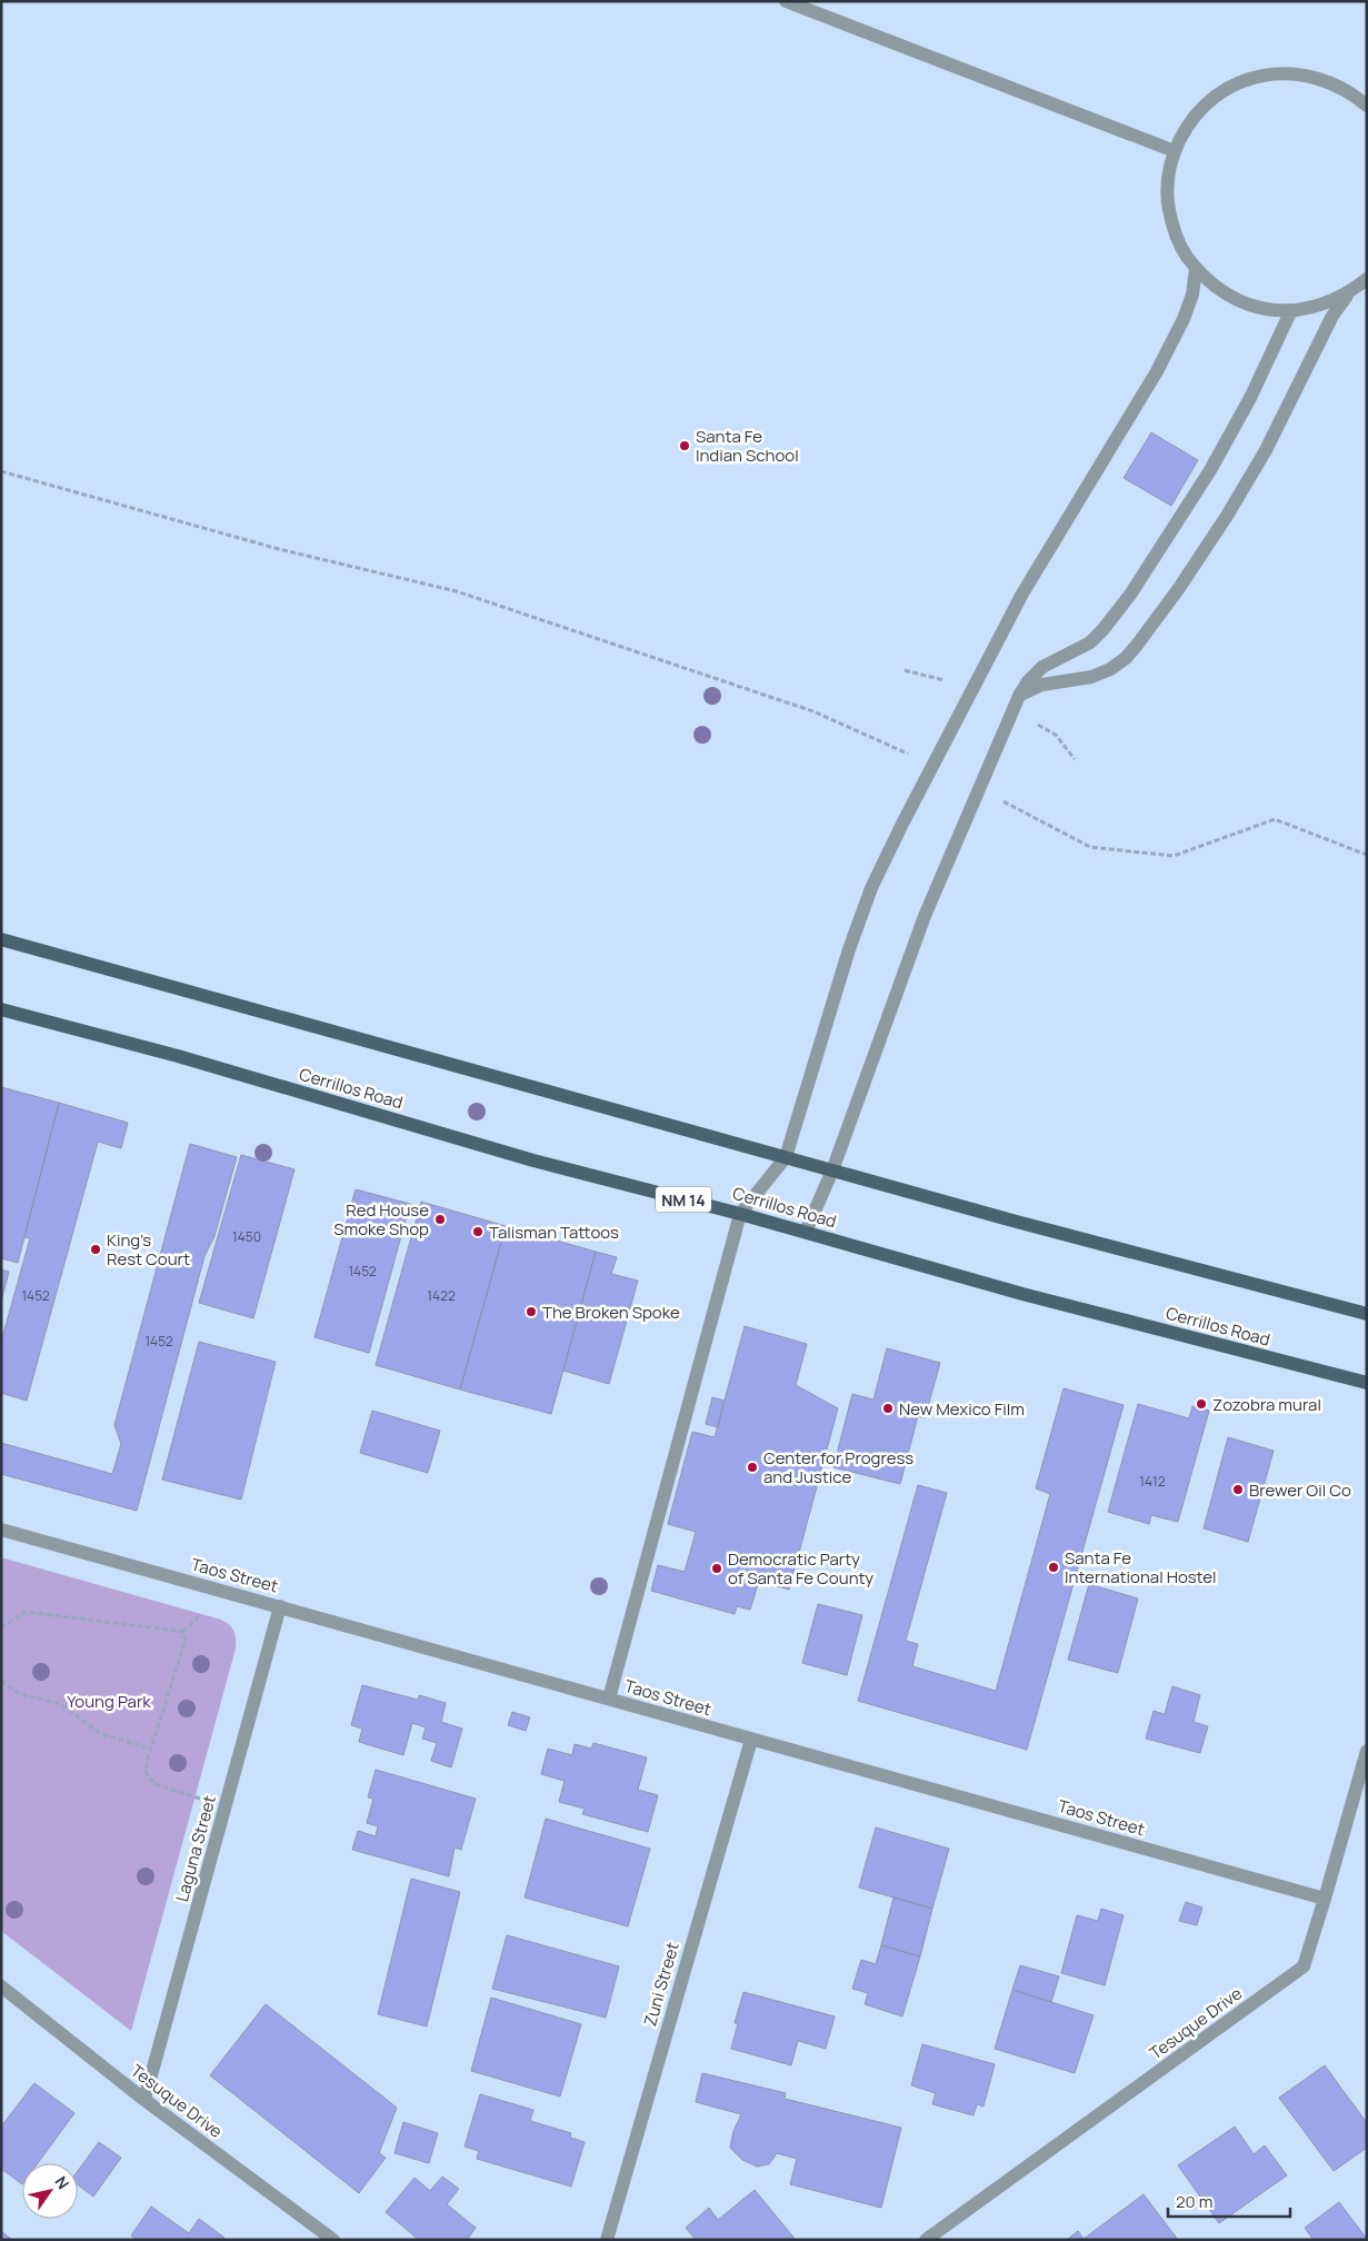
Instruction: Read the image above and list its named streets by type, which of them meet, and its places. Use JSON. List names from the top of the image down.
{
  "streets": {
    "main road": ["Cerrillos Road", "NM 14"],
    "street": [
      "Taos Street",
      "Laguna Street",
      "Zuni Street",
      "Tesuque Drive"
    ]
  },
  "crossings": [
    ["Taos Street", "Laguna Street"],
    ["Taos Street", "Zuni Street"],
    ["Taos Street", "Tesuque Drive"],
    ["Laguna Street", "Tesuque Drive"]
  ],
  "parks": ["Young Park"],
  "places": [
    "Santa Fe Indian School",
    "Red House Smoke Shop",
    "Talisman Tattoos",
    "King's Rest Court",
    "The Broken Spoke",
    "Zozobra mural",
    "New Mexico Film",
    "Center for Progress and Justice",
    "Brewer Oil Co",
    "Santa Fe International Hostel",
    "Democratic Party of Santa Fe County"
  ],
  "house_numbers": [
    "1450",
    "1452",
    "1452",
    "1422",
    "1452",
    "1412"
  ],
  "scale_bar": "20 m",
  "north": "top right"
}
